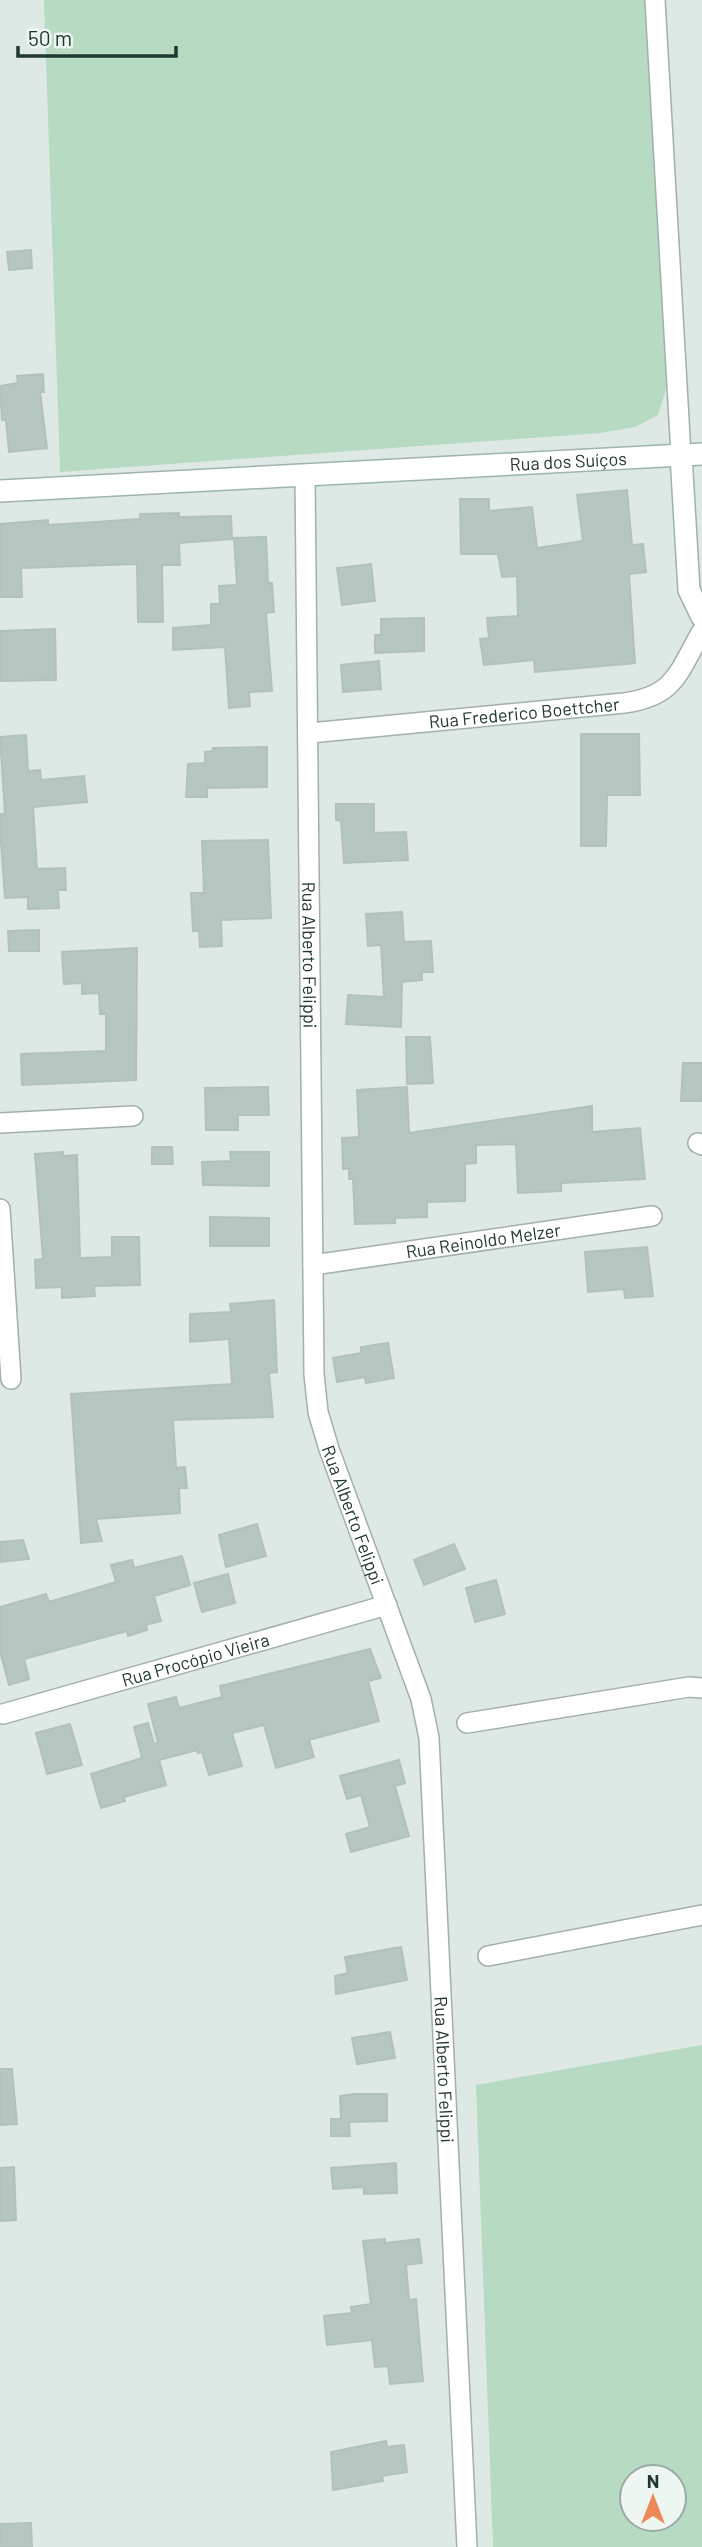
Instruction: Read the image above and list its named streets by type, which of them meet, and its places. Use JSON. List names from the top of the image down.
{
  "streets": {
    "street": [
      "Rua dos Suíços",
      "Rua Frederico Boettcher",
      "Rua Alberto Felippi",
      "Rua Reinoldo Melzer",
      "Rua Procópio Vieira"
    ]
  },
  "crossings": [
    ["Rua dos Suíços", "Rua Alberto Felippi"],
    ["Rua Frederico Boettcher", "Rua Alberto Felippi"],
    ["Rua Alberto Felippi", "Rua Reinoldo Melzer"],
    ["Rua Alberto Felippi", "Rua Procópio Vieira"]
  ],
  "scale_bar": "50 m",
  "north": "top"
}
